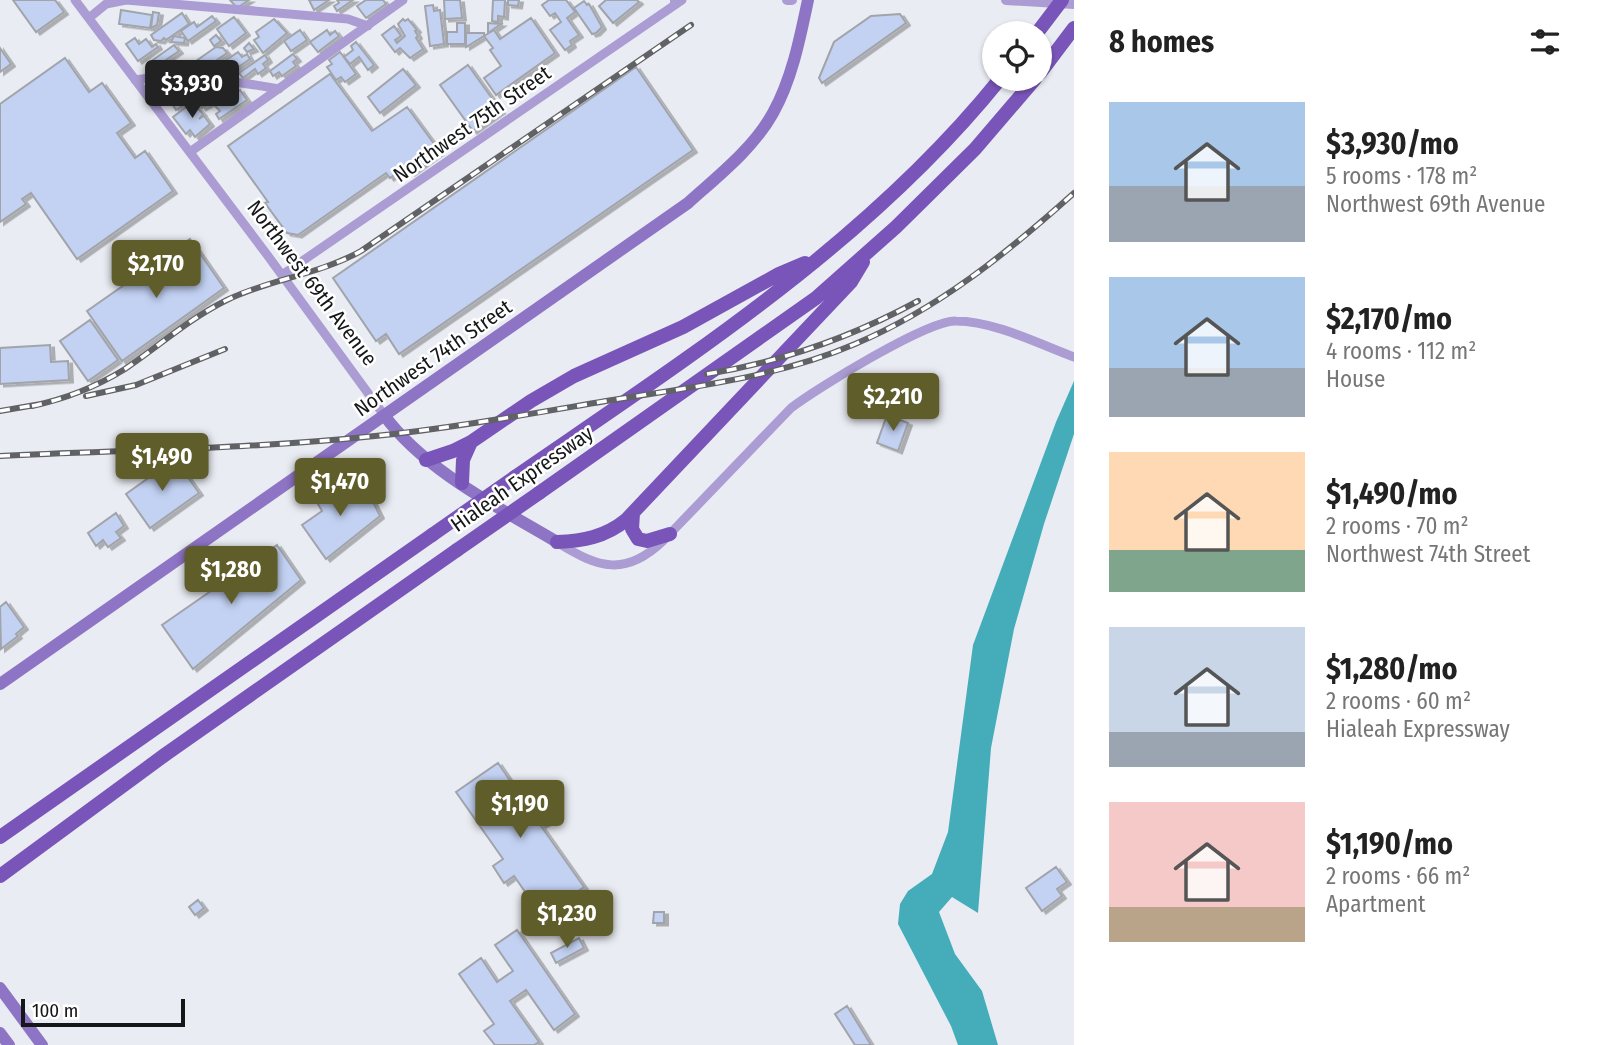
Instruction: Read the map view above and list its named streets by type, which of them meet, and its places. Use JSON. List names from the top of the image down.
{
  "streets": {
    "main road": ["Northwest 69th Avenue", "Northwest 74th Street", "Hialeah Expressway"],
    "street": ["Northwest 75th Street"]
  },
  "crossings": [
    ["Northwest 75th Street", "Northwest 69th Avenue"],
    ["Northwest 69th Avenue", "Northwest 74th Street"]
  ],
  "scale_bar": "100 m",
  "page": {
    "heading": "8 homes",
    "price": [
      "$3,930",
      "$2,170",
      "$2,210",
      "$1,490",
      "$1,470",
      "$1,280",
      "$1,190",
      "$1,230"
    ],
    "list": [
      {
        "name": "$3,930/mo",
        "note": "5 rooms · 178 m² · Northwest 69th Avenue"
      },
      {
        "name": "$2,170/mo",
        "note": "4 rooms · 112 m² · House"
      },
      {
        "name": "$1,490/mo",
        "note": "2 rooms · 70 m² · Northwest 74th Street"
      },
      {
        "name": "$1,280/mo",
        "note": "2 rooms · 60 m² · Hialeah Expressway"
      },
      {
        "name": "$1,190/mo",
        "note": "2 rooms · 66 m² · Apartment"
      }
    ],
    "scale": "100 m"
  }
}
